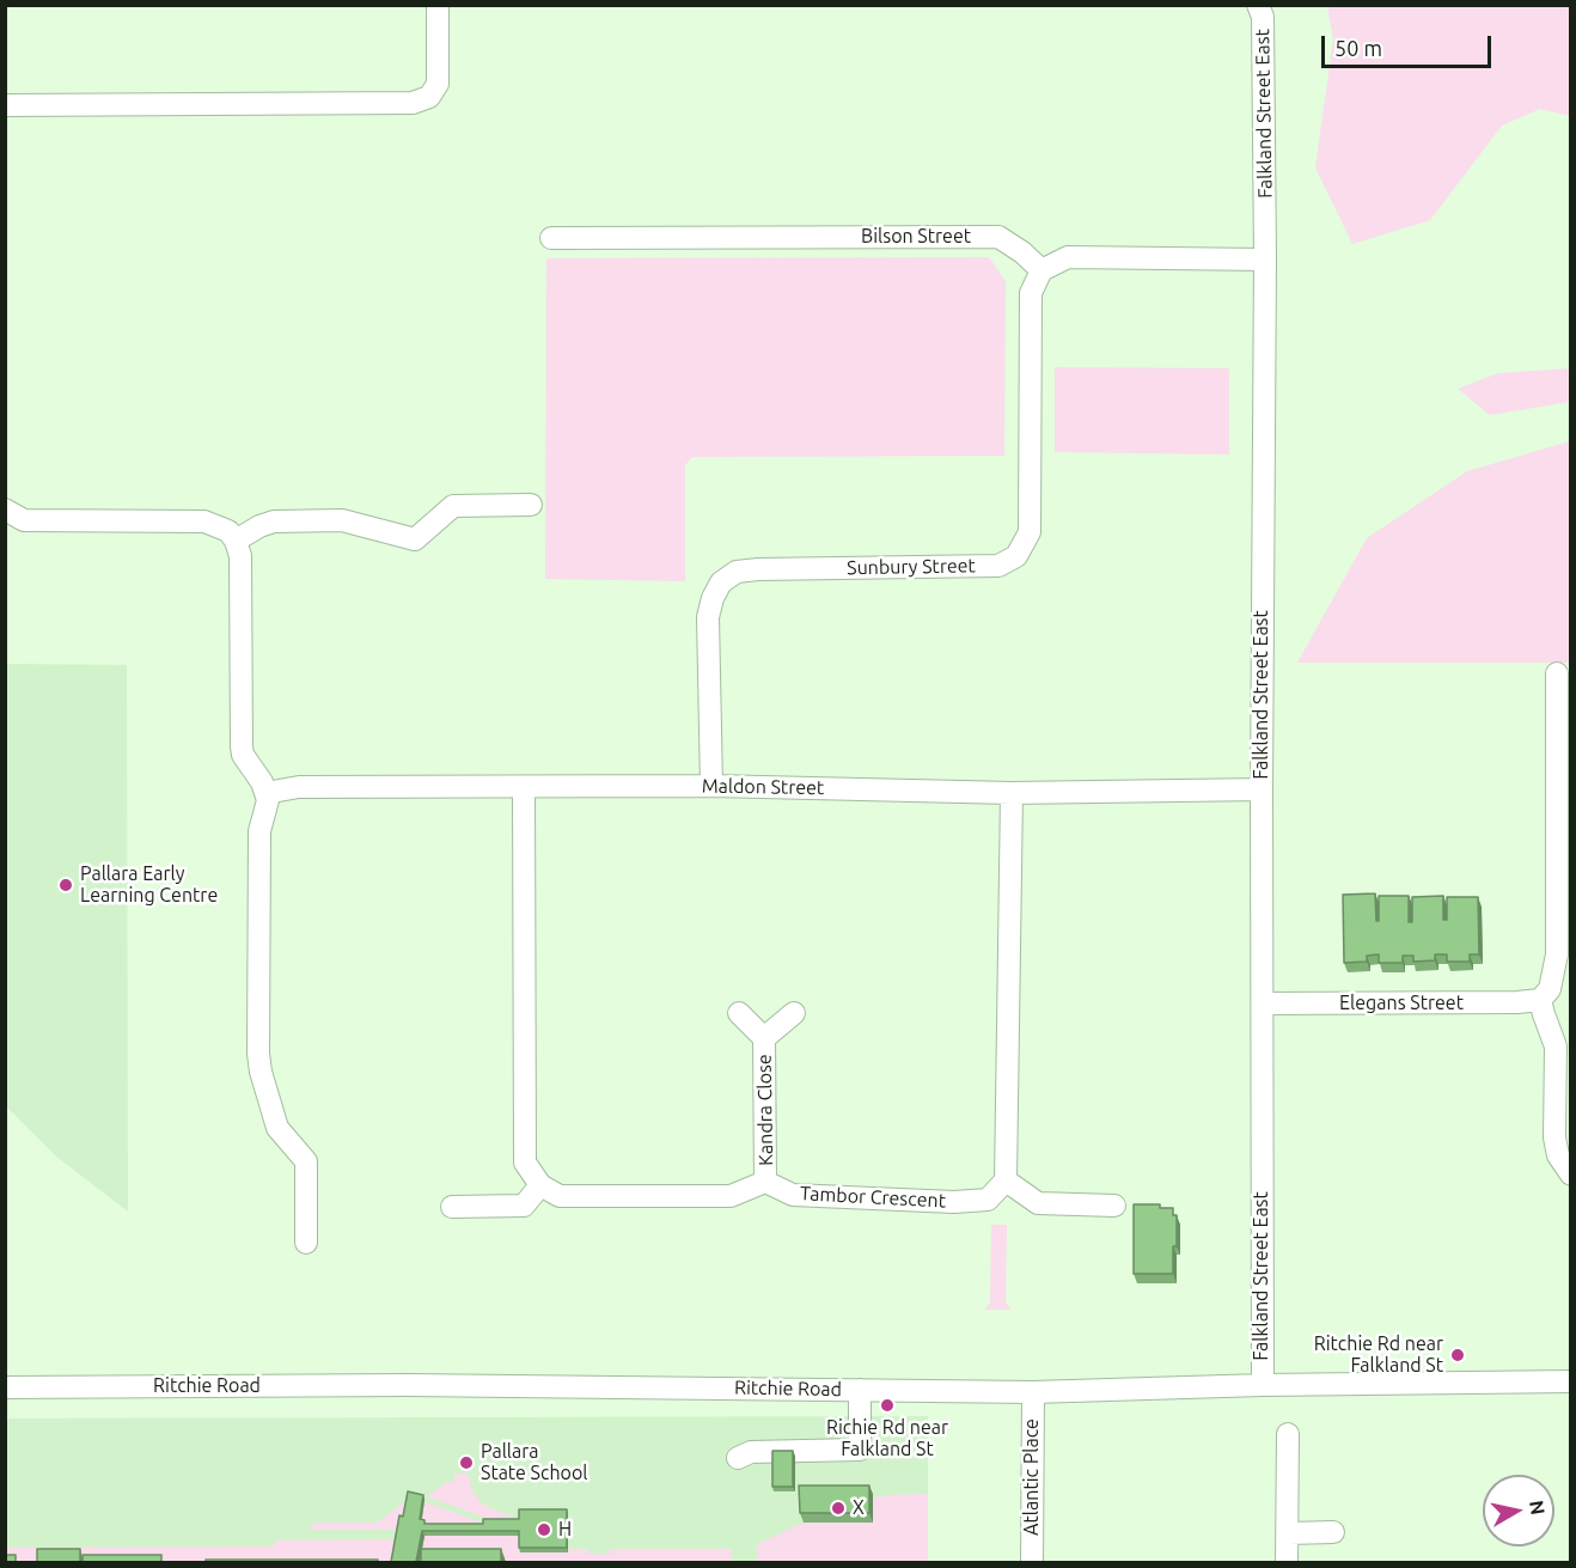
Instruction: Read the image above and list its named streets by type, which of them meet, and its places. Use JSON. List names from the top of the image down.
{
  "streets": {
    "street": [
      "Falkland Street East",
      "Bilson Street",
      "Sunbury Street",
      "Maldon Street",
      "Elegans Street",
      "Kandra Close",
      "Tambor Crescent",
      "Ritchie Road",
      "Atlantic Place"
    ]
  },
  "crossings": [
    ["Falkland Street East", "Maldon Street"],
    ["Falkland Street East", "Elegans Street"],
    ["Falkland Street East", "Ritchie Road"],
    ["Bilson Street", "Sunbury Street"],
    ["Sunbury Street", "Maldon Street"],
    ["Kandra Close", "Tambor Crescent"],
    ["Ritchie Road", "Atlantic Place"]
  ],
  "places": [
    "Pallara Early Learning Centre",
    "Ritchie Rd near Falkland St",
    "Richie Rd near Falkland St",
    "Pallara State School",
    "X",
    "H"
  ],
  "scale_bar": "50 m",
  "north": "right"
}
